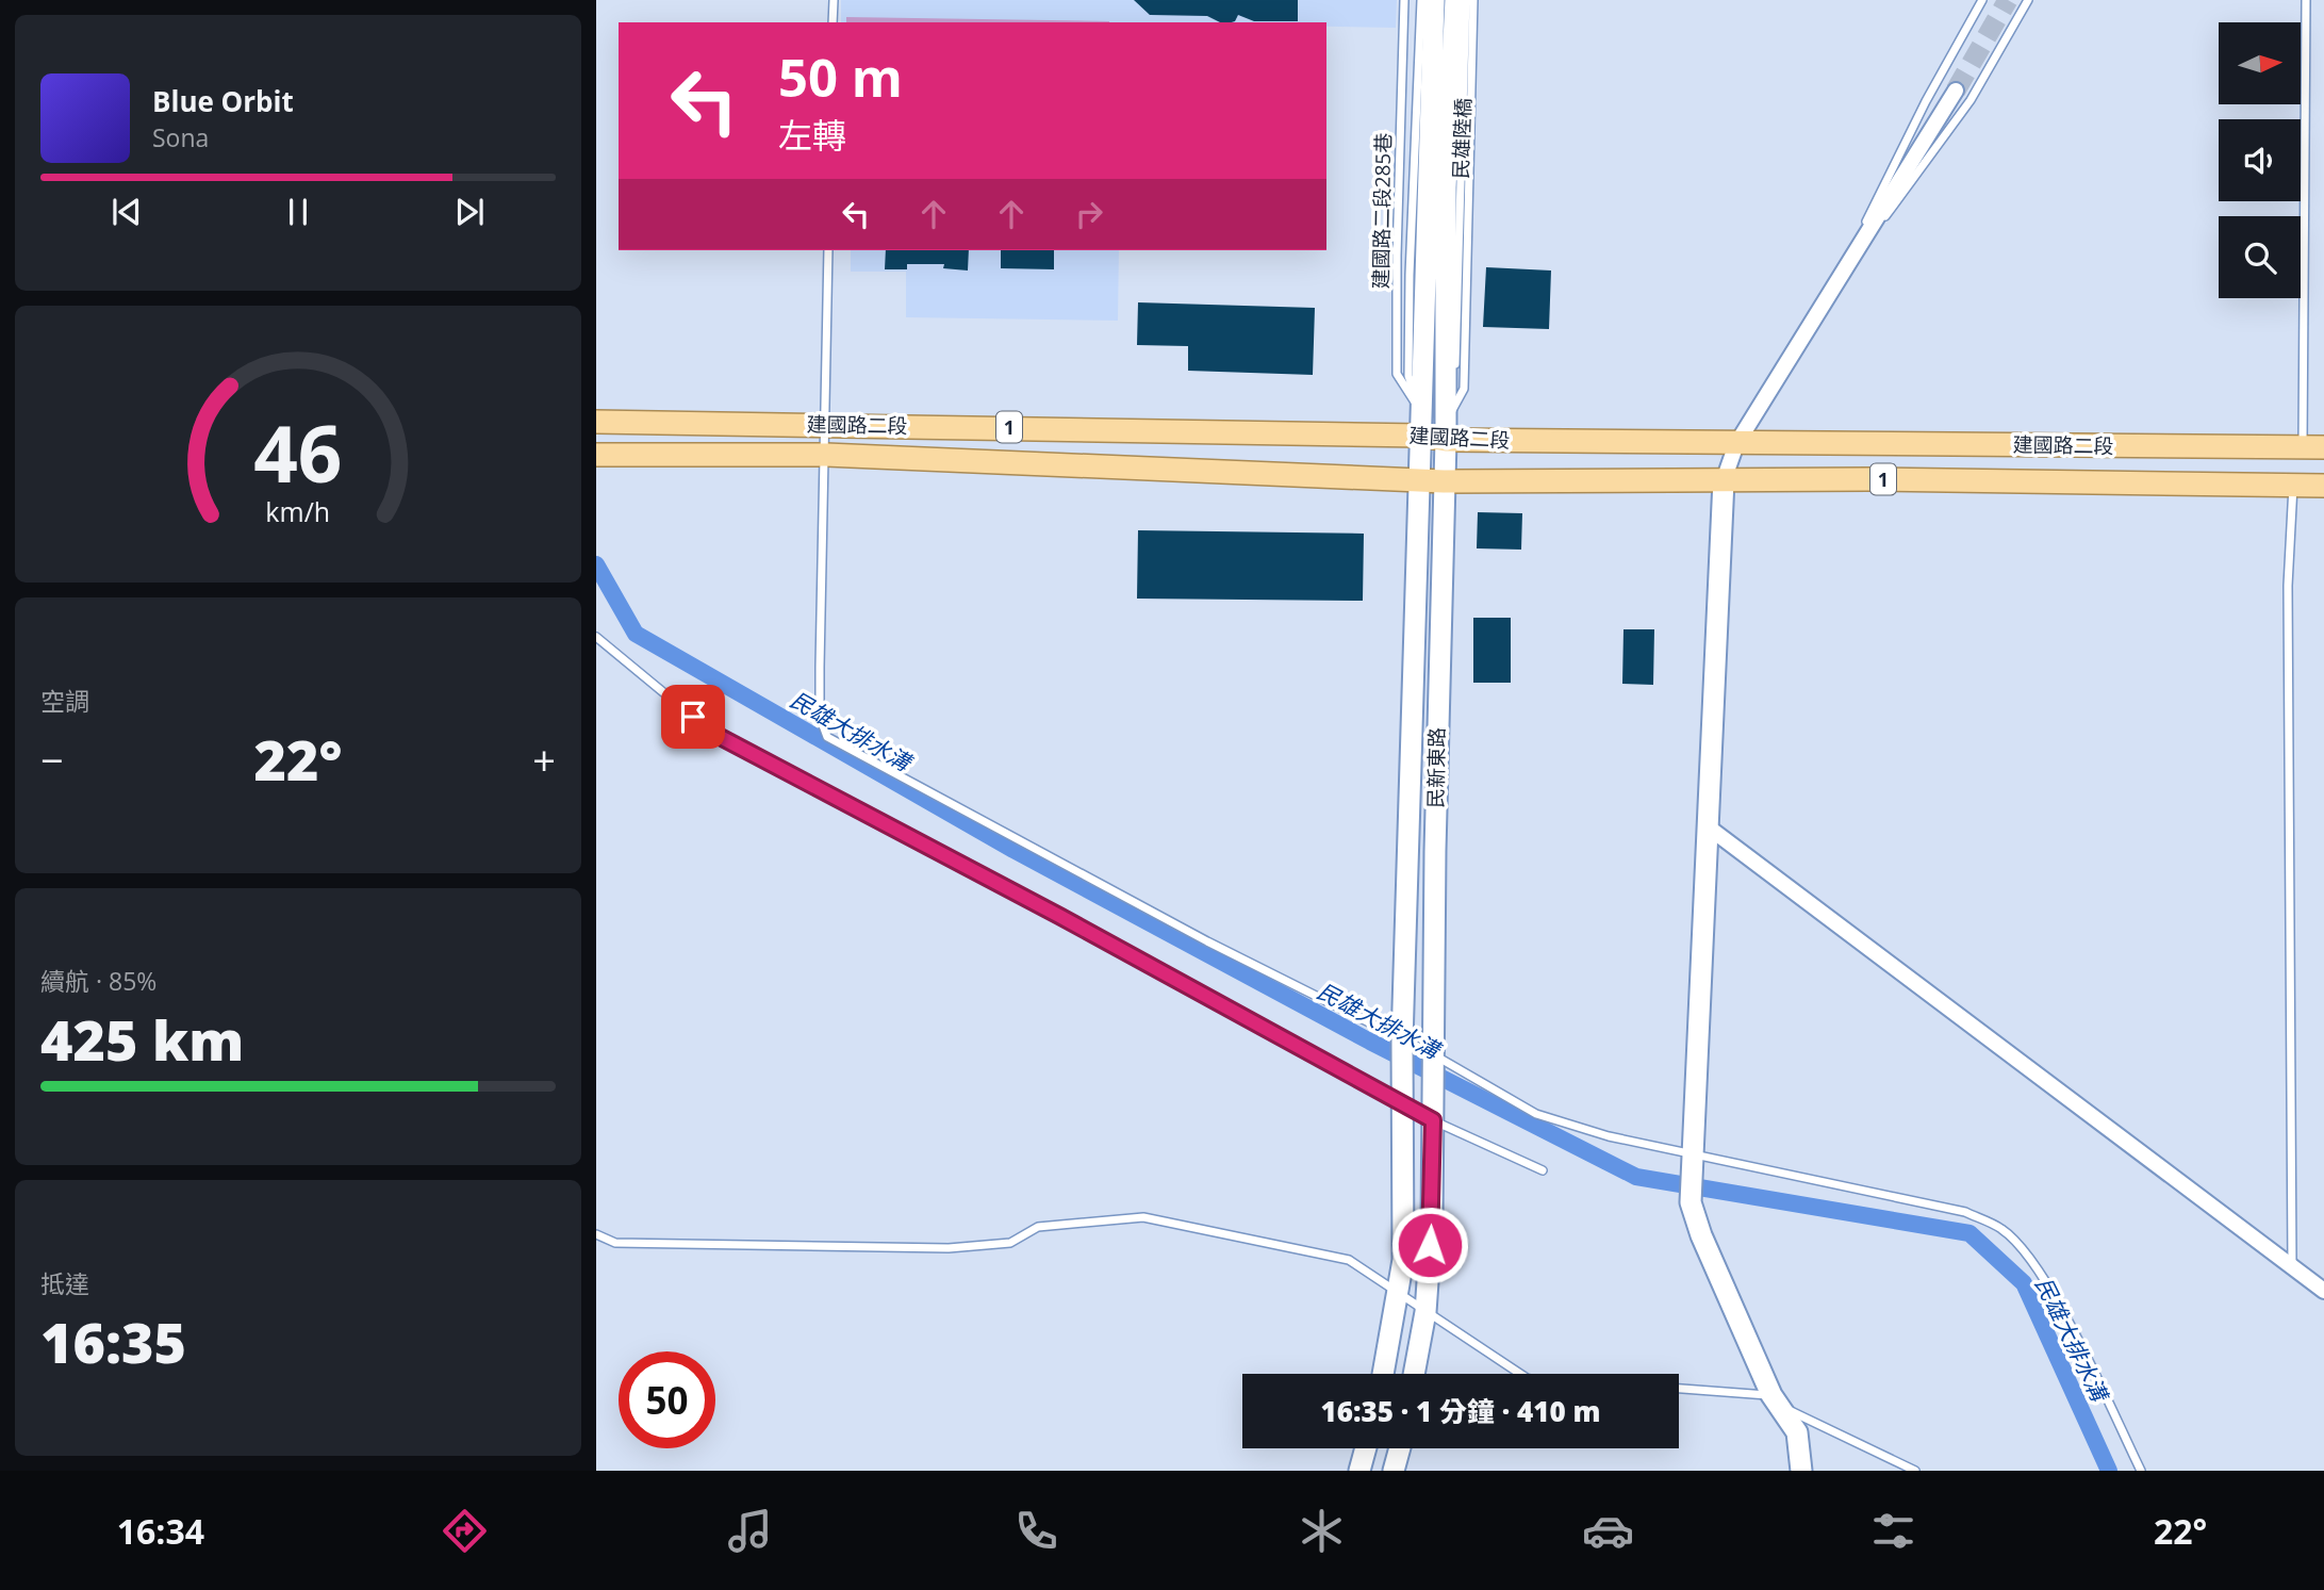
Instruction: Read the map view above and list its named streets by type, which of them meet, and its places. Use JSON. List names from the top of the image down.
{
  "streets": {
    "main road": [
      "民雄陸橋",
      "建國路二段",
      "1",
      "民新東路"
    ],
    "lane": ["建國路二段285巷"]
  },
  "crossings": [
    ["民雄陸橋", "民新東路"],
    ["建國路二段285巷", "建國路二段"],
    ["建國路二段285巷", "民新東路"],
    ["建國路二段", "民新東路"]
  ],
  "water": ["民雄大排水溝"],
  "north": "right",
  "page": {
    "turn": ["50 m", "左轉"],
    "song": ["Blue Orbit", "Sona"],
    "tile": [
      "空調",
      ["續航 · 85%", "425 km"],
      ["抵達", "16:35"]
    ],
    "heat": ["−", "22°", "+"],
    "limit": "50",
    "trip": "16:35 · 1 分鐘 · 410 m",
    "tabs": ["16:34", "22°"],
    "gauge": ["46", "km/h"]
  }
}
